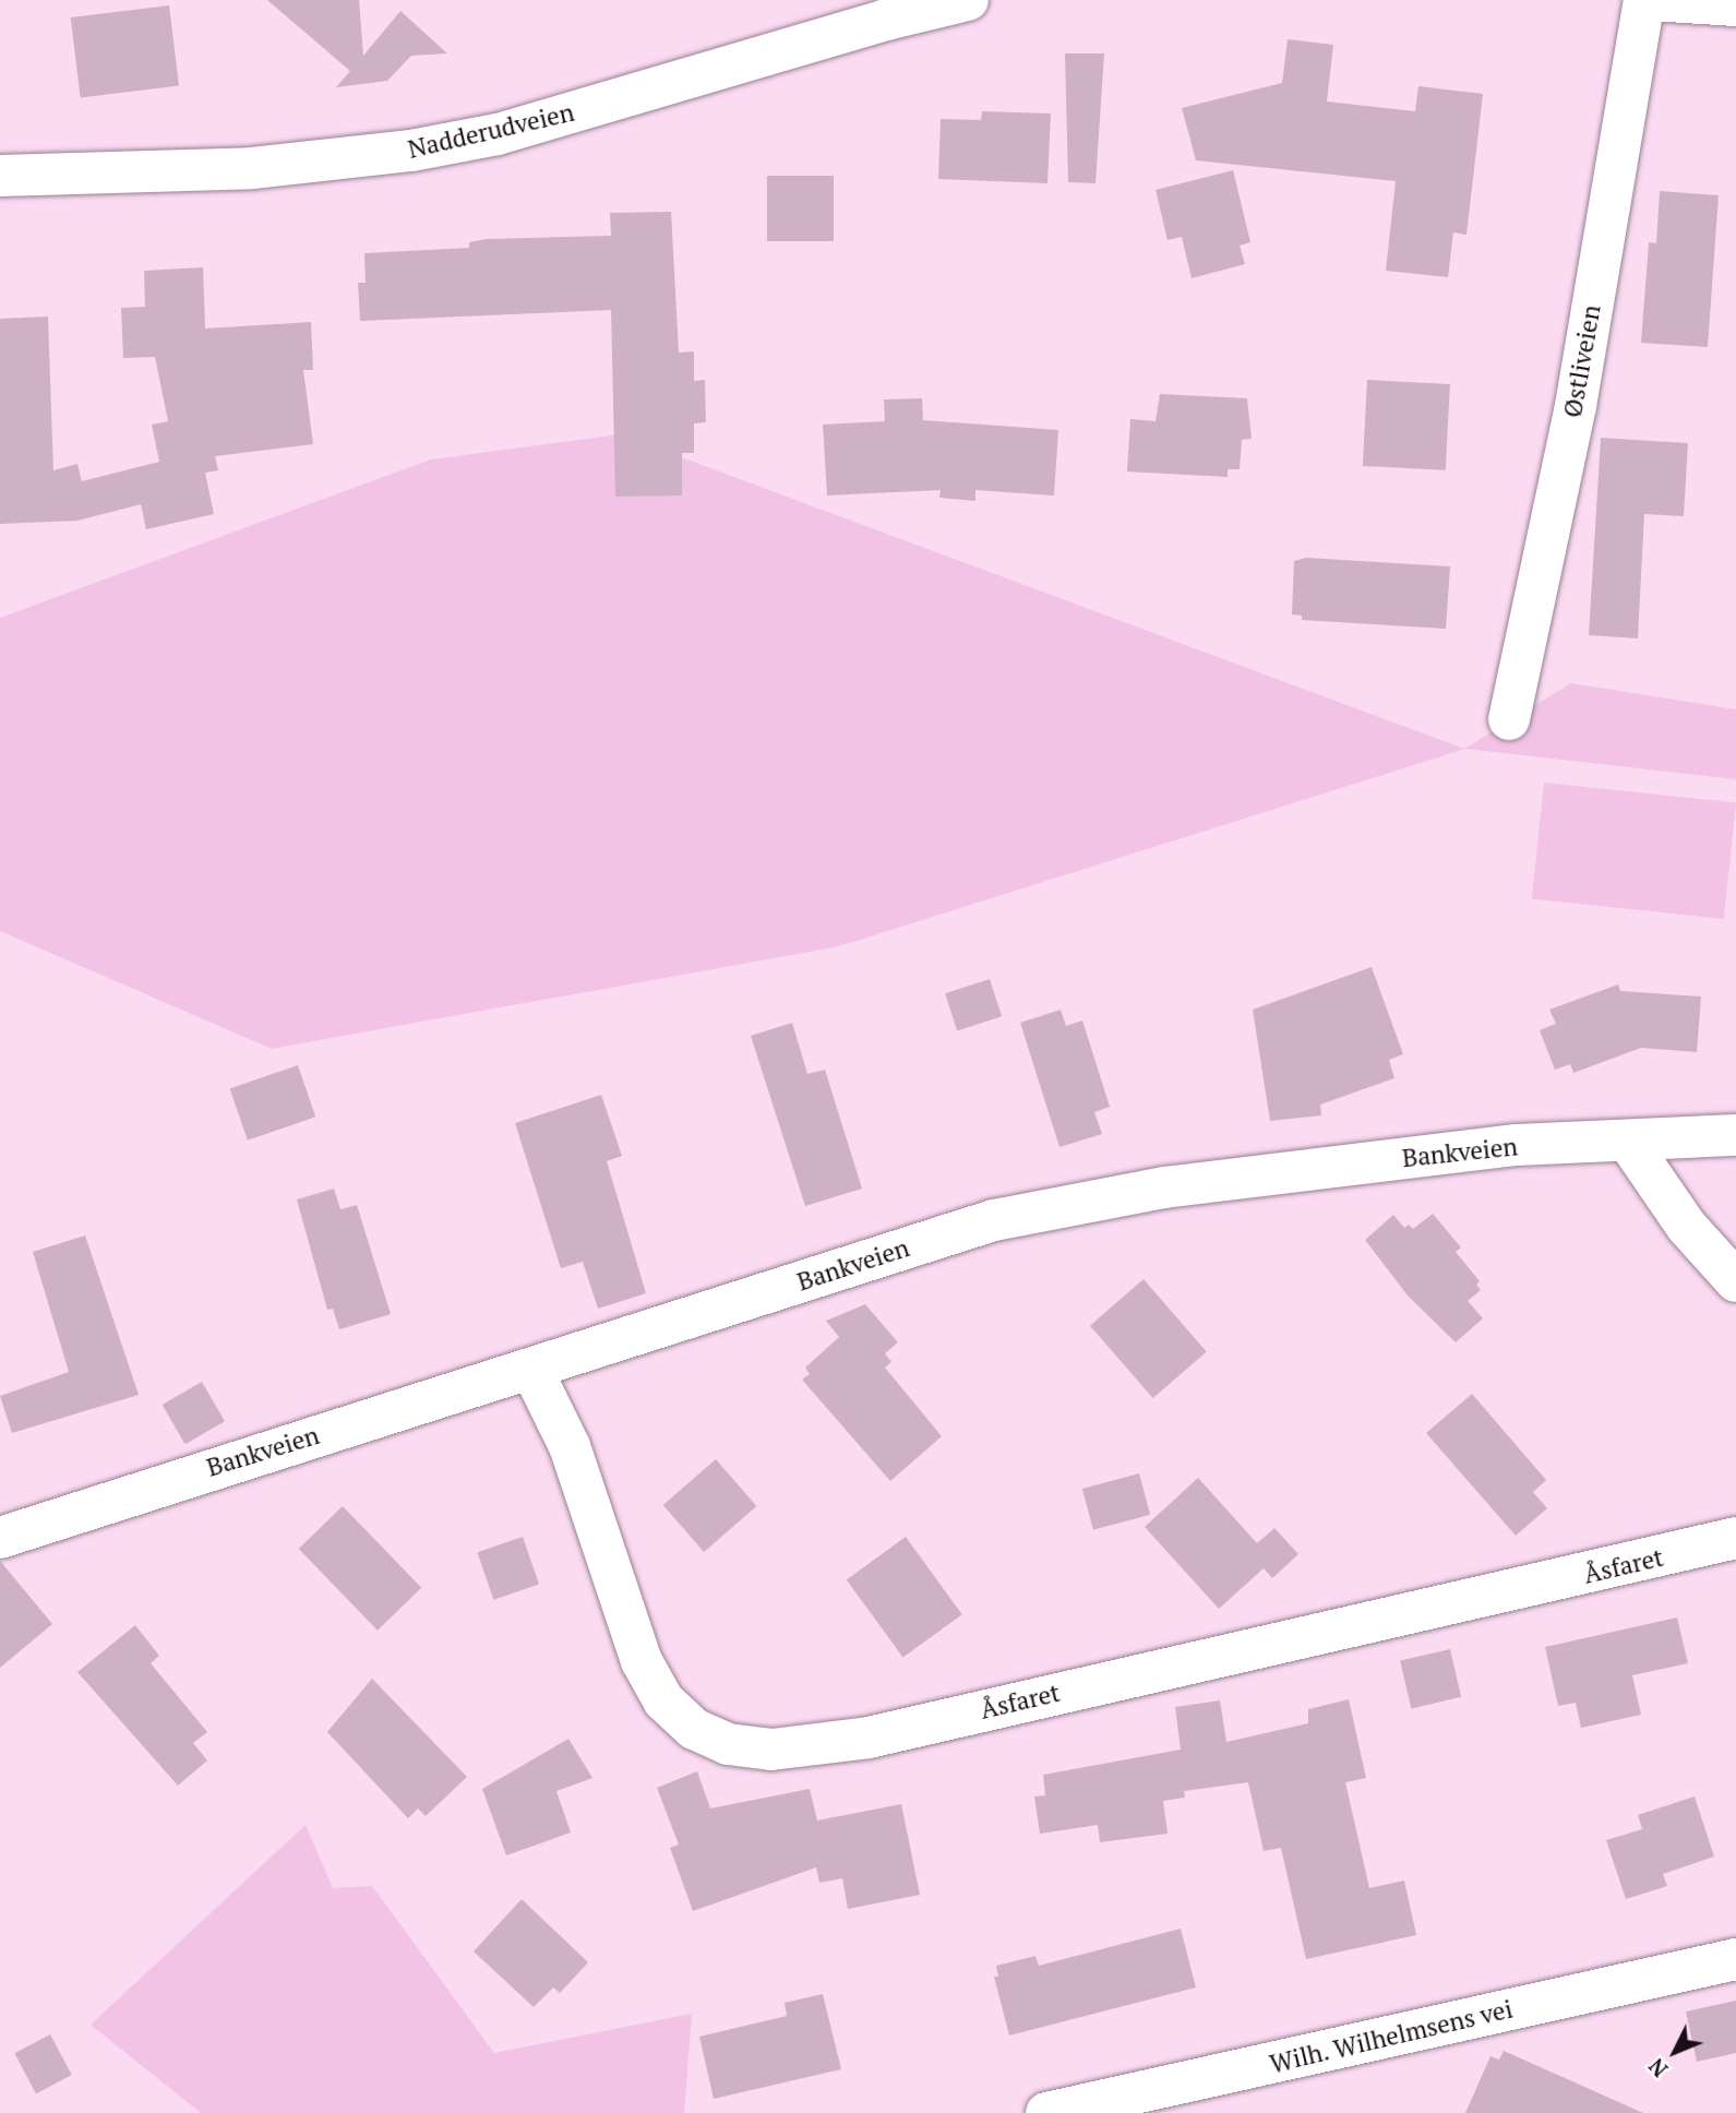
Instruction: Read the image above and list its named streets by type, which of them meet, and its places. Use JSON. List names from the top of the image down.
{
  "streets": {
    "street": [
      "Nadderudveien",
      "Østliveien",
      "Bankveien",
      "Åsfaret",
      "Wilh. Wilhelmsens vei"
    ]
  },
  "crossings": [
    ["Bankveien", "Åsfaret"]
  ],
  "north": "bottom left"
}
